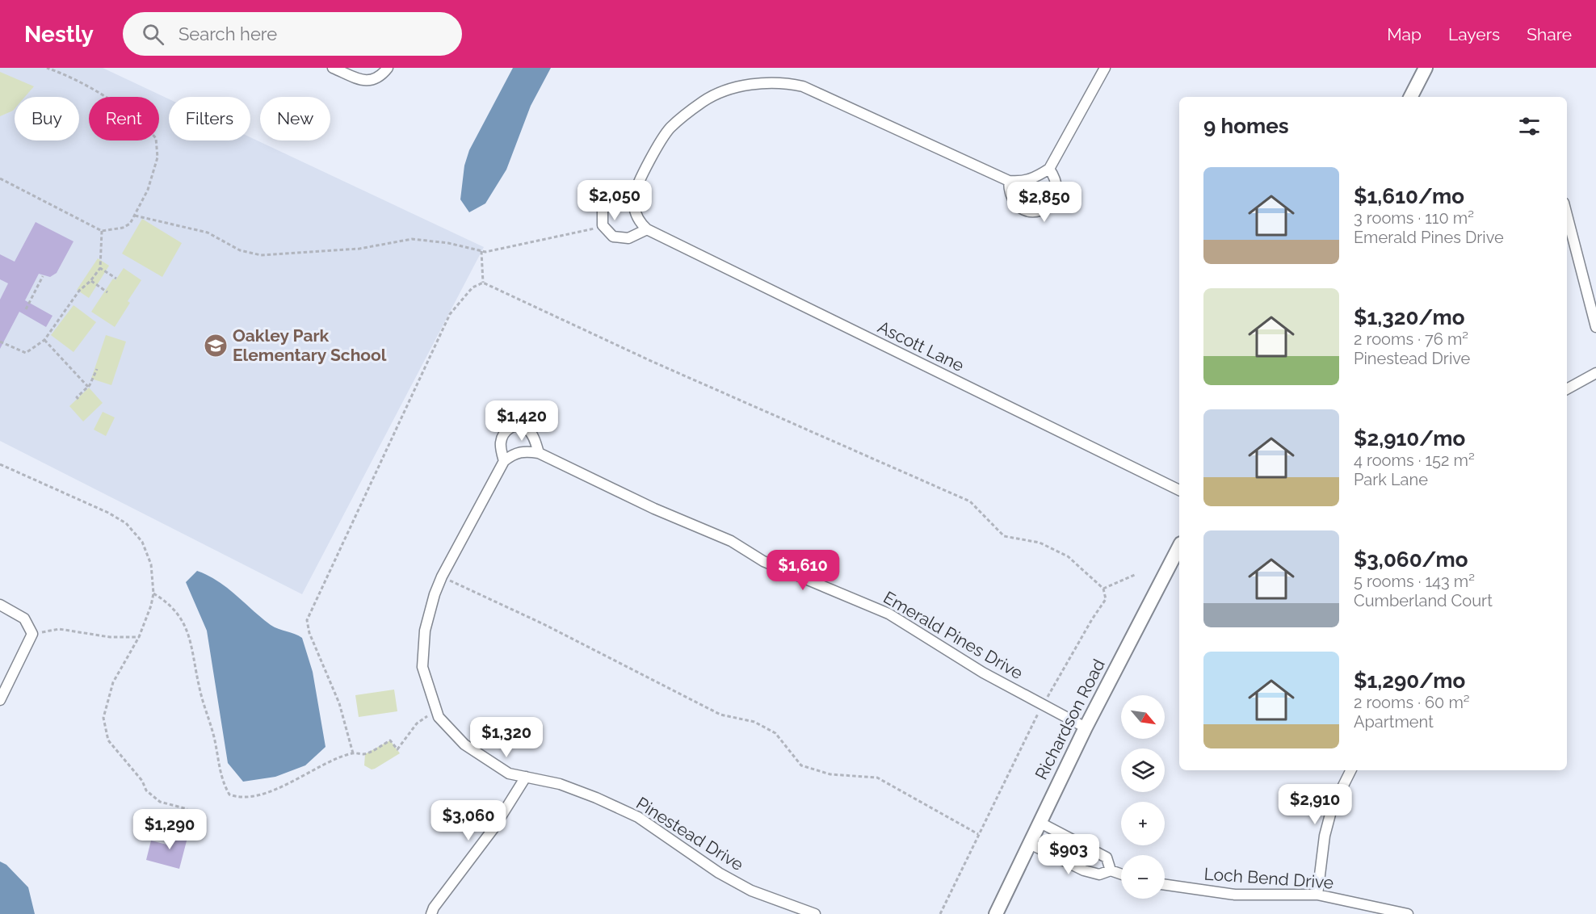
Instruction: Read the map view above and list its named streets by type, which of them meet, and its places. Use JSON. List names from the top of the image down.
{
  "streets": {
    "street": [
      "Ascott Lane",
      "Emerald Pines Drive",
      "Richardson Road",
      "Pinestead Drive",
      "Loch Bend Drive"
    ]
  },
  "crossings": [
    ["Emerald Pines Drive", "Richardson Road"],
    ["Emerald Pines Drive", "Pinestead Drive"]
  ],
  "places": {
    "school or university": ["Oakley Park Elementary School"]
  },
  "north": "bottom right",
  "page": {
    "header": "Nestly",
    "search": "Search here",
    "nav": ["Map", "Layers", "Share"],
    "chip": [
      "Buy",
      "Rent",
      "Filters",
      "New"
    ],
    "heading": "9 homes",
    "list": [
      {
        "name": "$1,610/mo",
        "note": "3 rooms · 110 m² · Emerald Pines Drive"
      },
      {
        "name": "$1,320/mo",
        "note": "2 rooms · 76 m² · Pinestead Drive"
      },
      {
        "name": "$2,910/mo",
        "note": "4 rooms · 152 m² · Park Lane"
      },
      {
        "name": "$3,060/mo",
        "note": "5 rooms · 143 m² · Cumberland Court"
      },
      {
        "name": "$1,290/mo",
        "note": "2 rooms · 60 m² · Apartment"
      }
    ],
    "price": [
      "$2,050",
      "$2,850",
      "$1,420",
      "$1,610",
      "$1,320",
      "$2,910",
      "$3,060",
      "$1,290",
      "$903"
    ],
    "map_buttons": ["+", "−"]
  }
}
